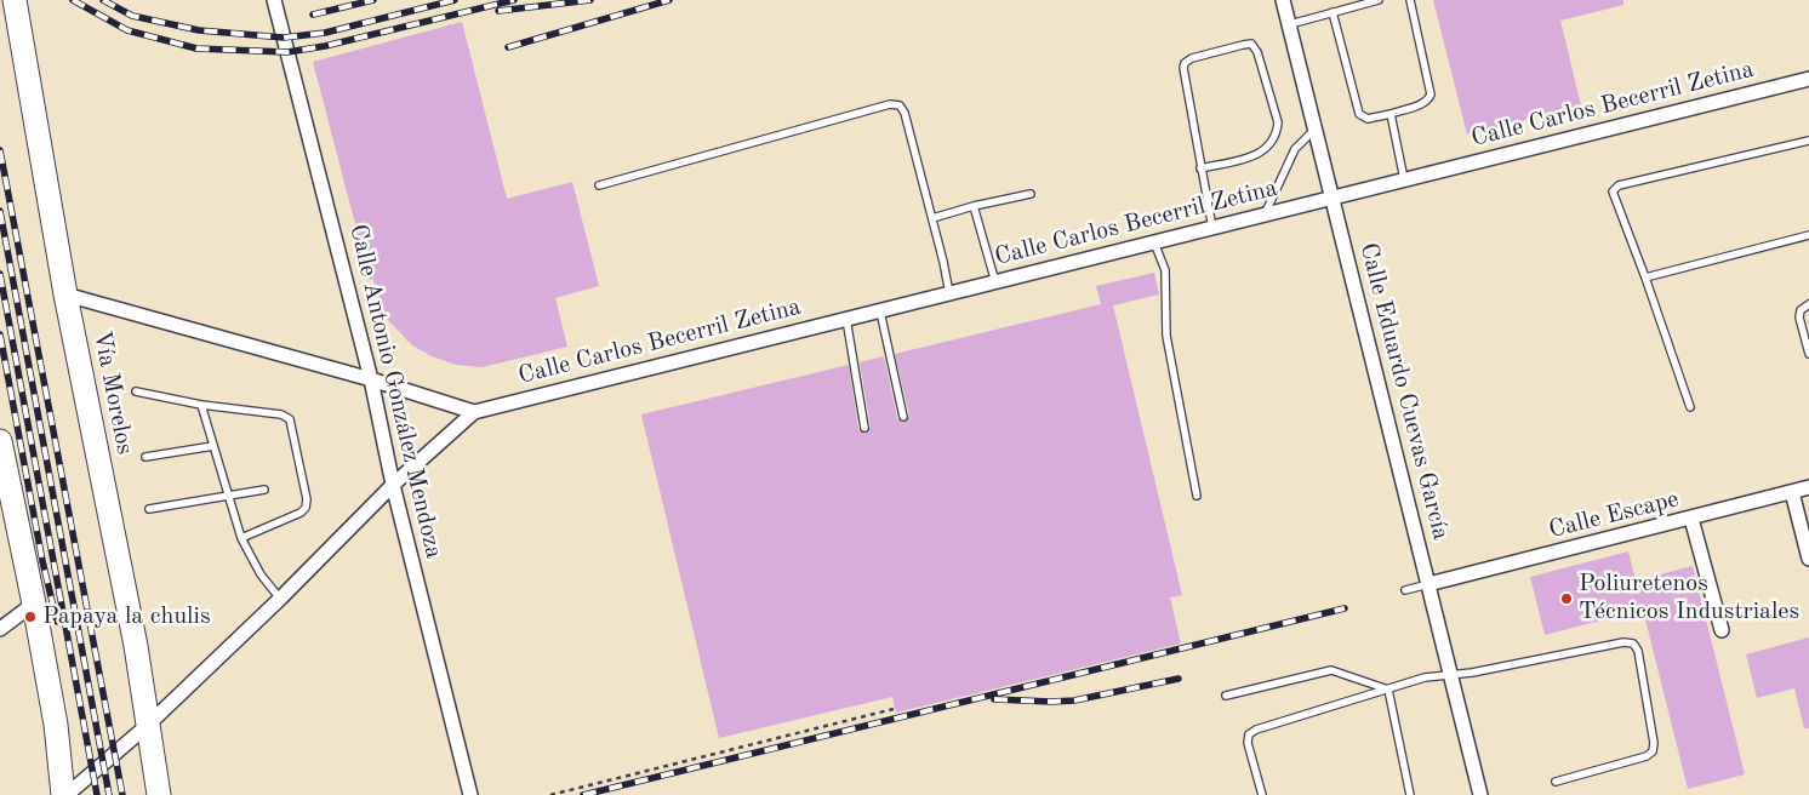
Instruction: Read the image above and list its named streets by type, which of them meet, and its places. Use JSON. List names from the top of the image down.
{
  "streets": {
    "main road": ["Vía Morelos"],
    "street": [
      "Calle Carlos Becerril Zetina",
      "Calle Antonio González Mendoza",
      "Calle Eduardo Cuevas García",
      "Calle Escape"
    ]
  },
  "crossings": [
    ["Calle Carlos Becerril Zetina", "Calle Antonio González Mendoza"],
    ["Calle Carlos Becerril Zetina", "Calle Eduardo Cuevas García"],
    ["Calle Carlos Becerril Zetina", "Vía Morelos"],
    ["Calle Eduardo Cuevas García", "Calle Escape"]
  ],
  "places": ["Poliuretenos Técnicos Industriales", "Papaya la chulis"]
}
